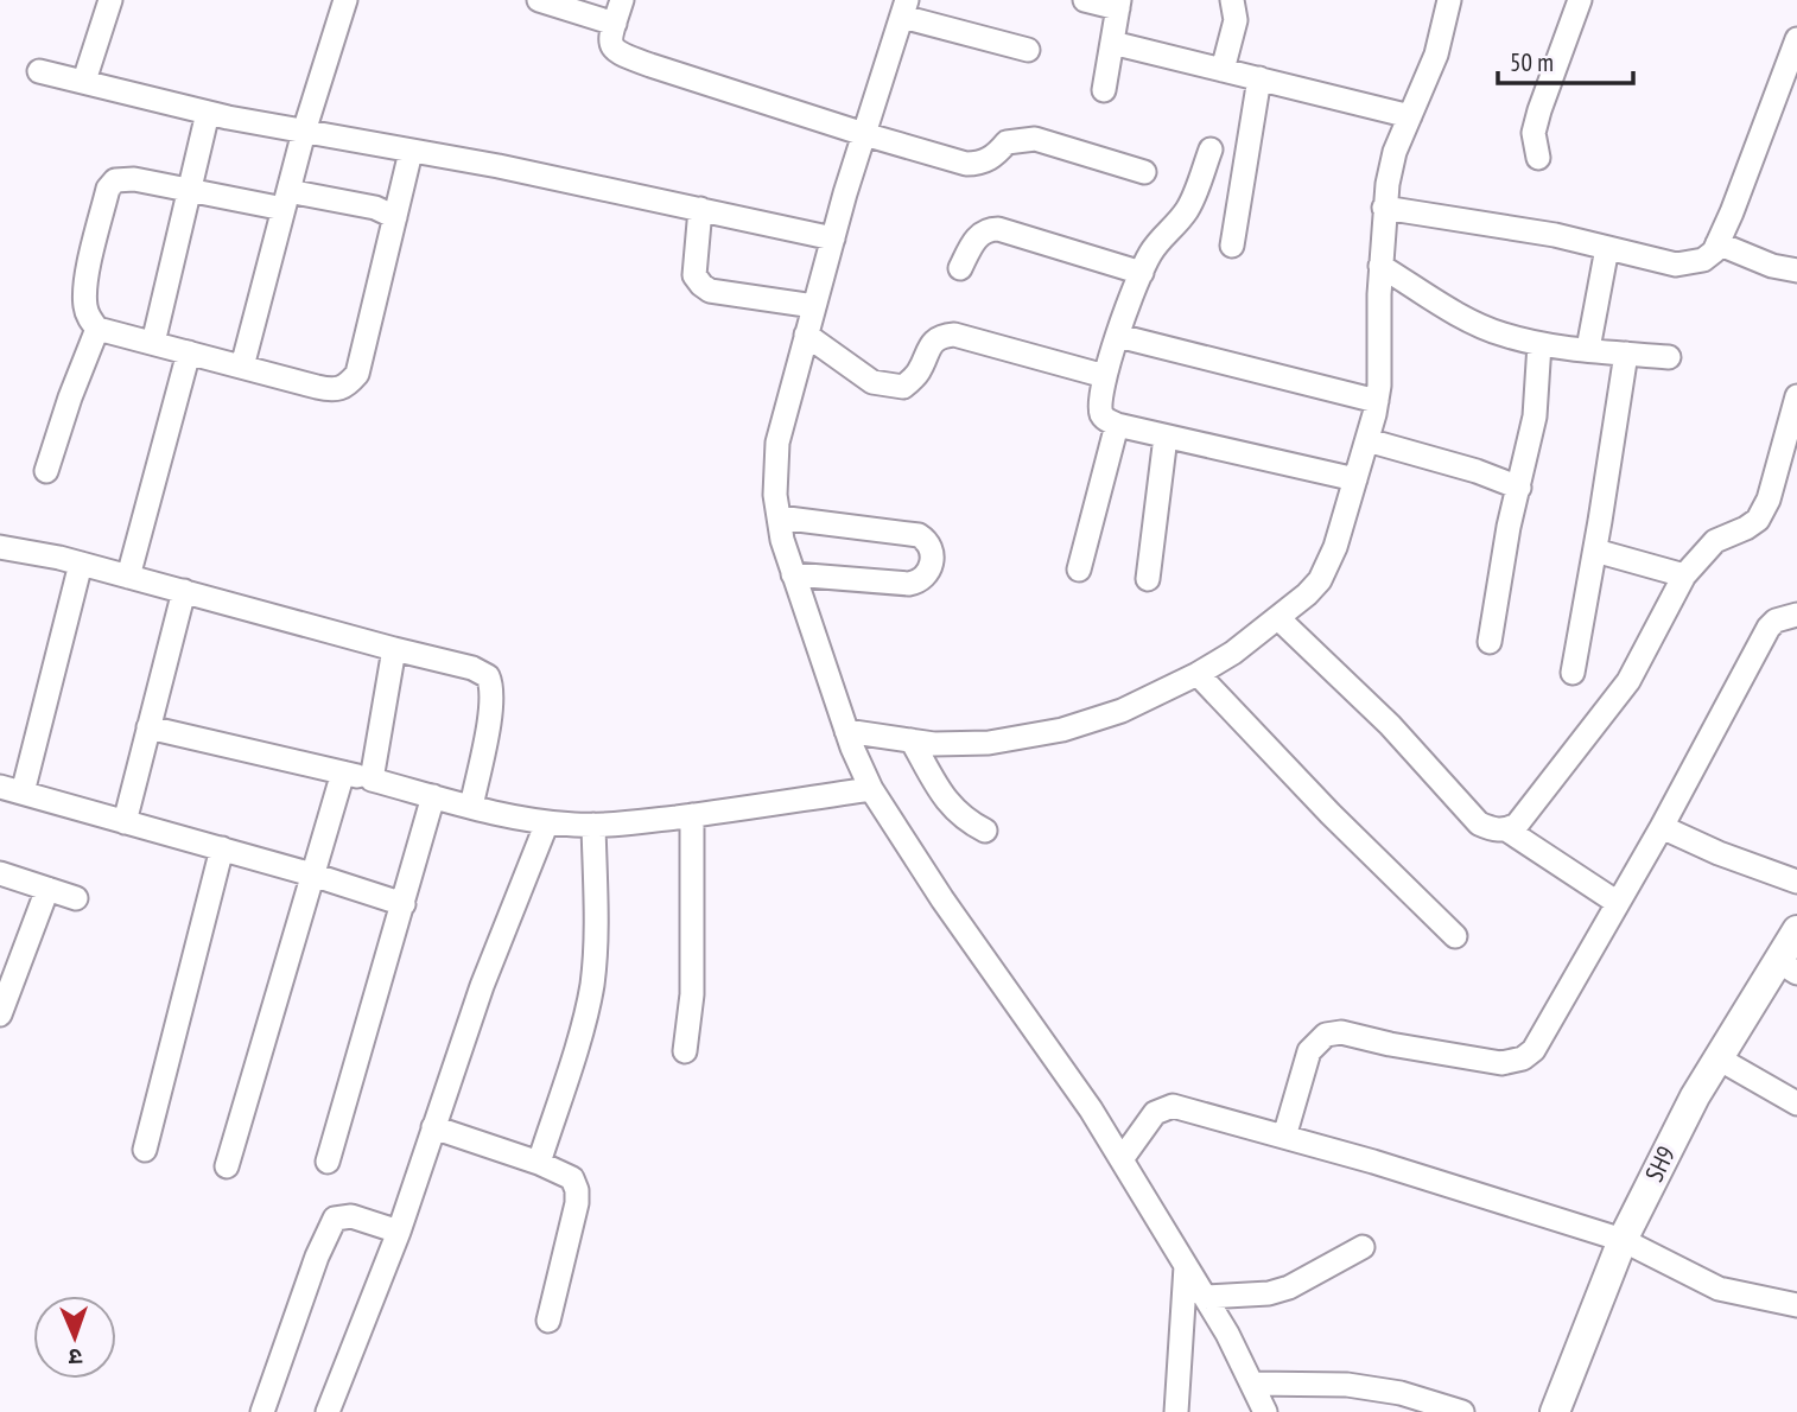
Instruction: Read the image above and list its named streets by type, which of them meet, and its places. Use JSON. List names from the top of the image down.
{
  "streets": {
    "main road": ["SH9"]
  },
  "scale_bar": "50 m",
  "north": "bottom"
}
